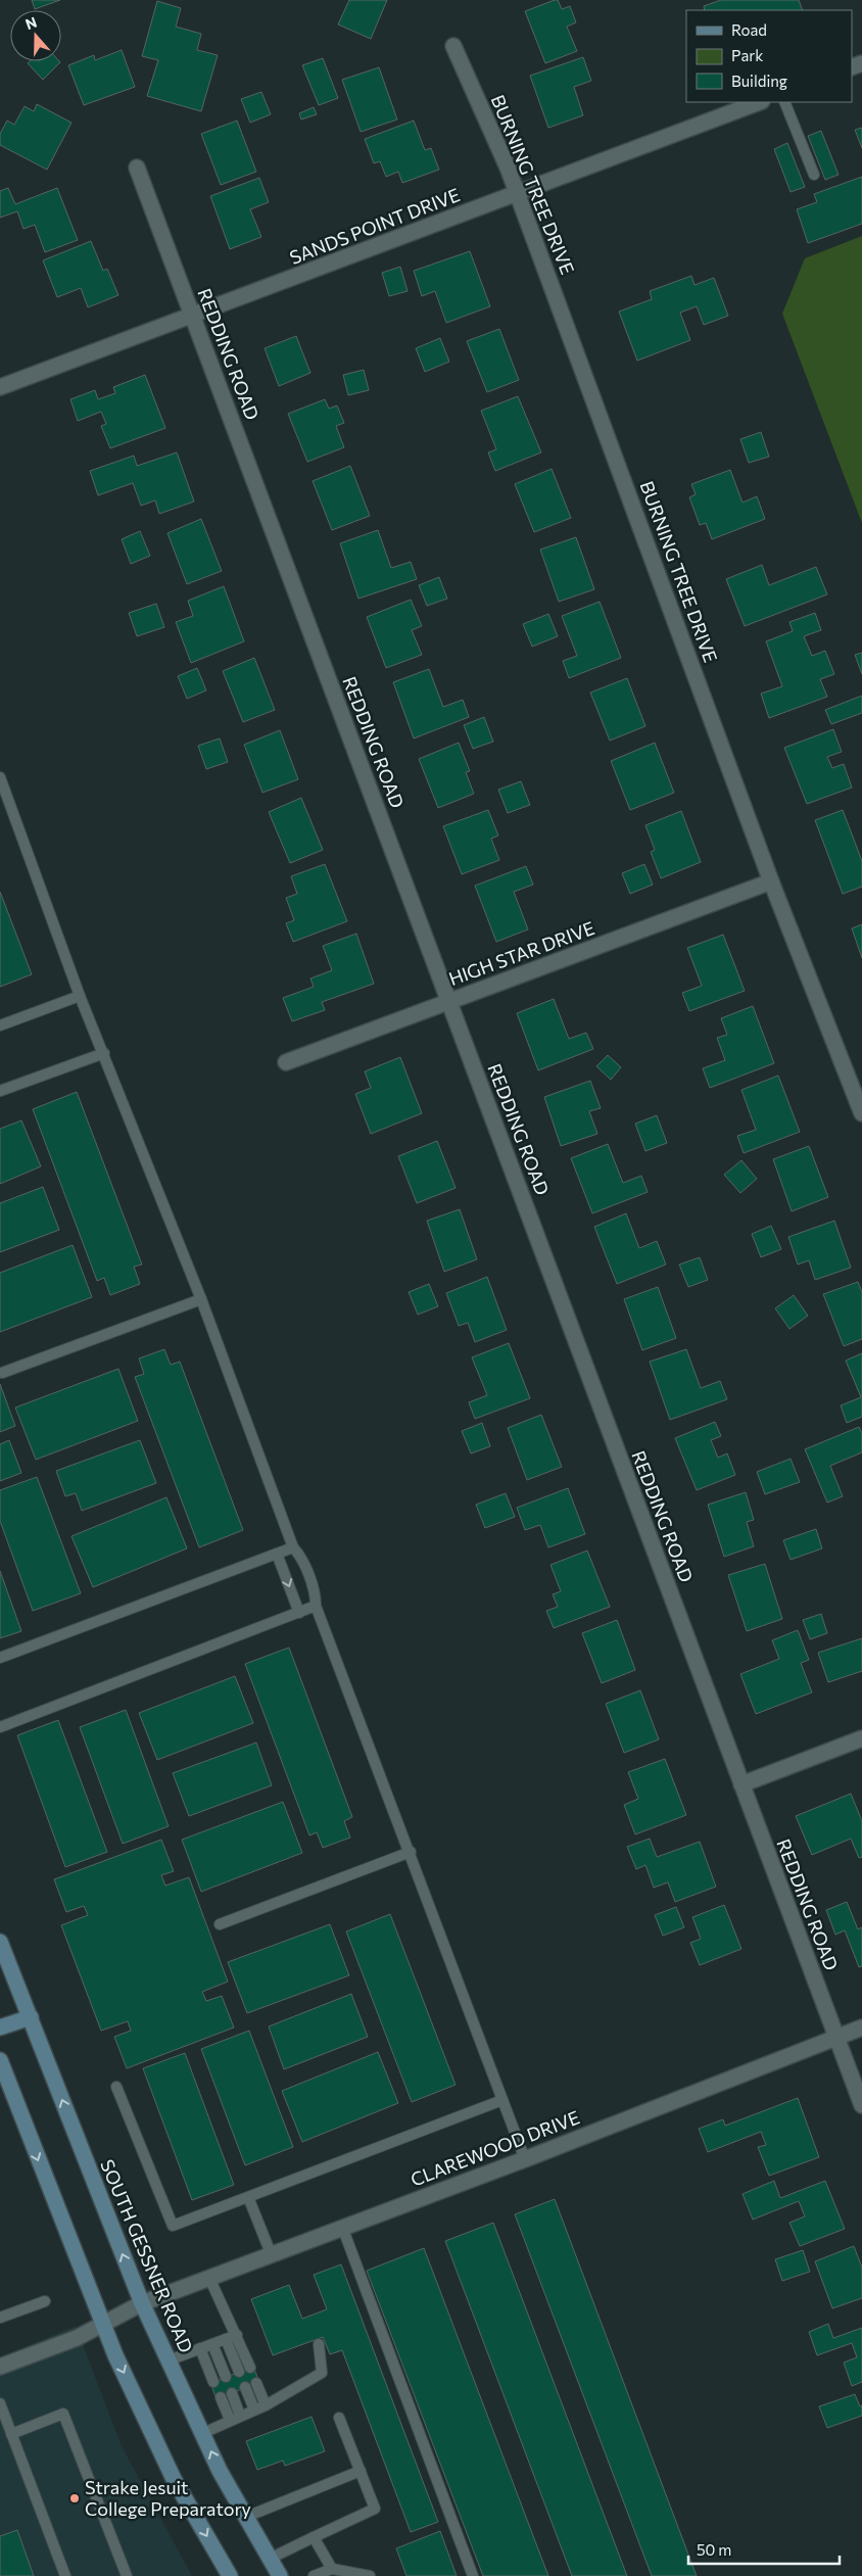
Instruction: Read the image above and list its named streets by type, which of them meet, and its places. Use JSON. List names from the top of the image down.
{
  "streets": {
    "main road": ["SOUTH GESSNER ROAD"],
    "street": [
      "BURNING TREE DRIVE",
      "SANDS POINT DRIVE",
      "REDDING ROAD",
      "HIGH STAR DRIVE",
      "CLAREWOOD DRIVE"
    ]
  },
  "crossings": [
    ["BURNING TREE DRIVE", "SANDS POINT DRIVE"],
    ["BURNING TREE DRIVE", "HIGH STAR DRIVE"],
    ["SANDS POINT DRIVE", "REDDING ROAD"],
    ["REDDING ROAD", "HIGH STAR DRIVE"],
    ["REDDING ROAD", "CLAREWOOD DRIVE"],
    ["CLAREWOOD DRIVE", "SOUTH GESSNER ROAD"]
  ],
  "places": ["Strake Jesuit College Preparatory"],
  "legend": ["Road", "Park", "Building"],
  "scale_bar": "50 m",
  "north": "top"
}
